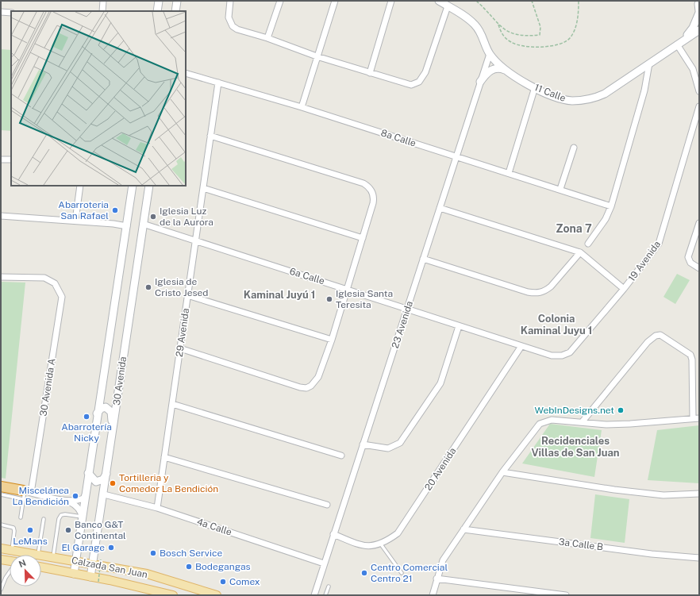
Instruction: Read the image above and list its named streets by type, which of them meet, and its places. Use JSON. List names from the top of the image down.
{
  "streets": {
    "main road": ["Calzada San Juan"],
    "street": [
      "11 Calle",
      "8a Calle",
      "19 Avenida",
      "6a Calle",
      "23 Avenida",
      "29 Avenida",
      "30 Avenida",
      "30 Avenida A",
      "20 Avenida",
      "4a Calle",
      "3a Calle B"
    ]
  },
  "crossings": [
    ["11 Calle", "23 Avenida"],
    ["8a Calle", "23 Avenida"],
    ["8a Calle", "29 Avenida"],
    ["19 Avenida", "6a Calle"],
    ["6a Calle", "23 Avenida"],
    ["6a Calle", "29 Avenida"],
    ["6a Calle", "30 Avenida"],
    ["6a Calle", "20 Avenida"],
    ["23 Avenida", "4a Calle"],
    ["29 Avenida", "4a Calle"],
    ["30 Avenida", "4a Calle"],
    ["30 Avenida", "Calzada San Juan"]
  ],
  "districts": [
    "Zona 7",
    "Kaminal Juyú 1",
    "Colonia Kaminal Juyu 1",
    "Recidenciales Villas de San Juan"
  ],
  "places": [
    "Abarroteria San Rafael",
    "Iglesia Luz de la Aurora",
    "Iglesia de Cristo Jesed",
    "Iglesia Santa Teresita",
    "WebInDesigns.net",
    "Abarrotería Nicky",
    "Tortilleria y Comedor La Bendición",
    "Miscelánea La Bendición",
    "LeMans",
    "Banco G&T Continental",
    "El Garage",
    "Bosch Service",
    "Bodegangas",
    "Centro Comercial Centro 21",
    "Comex"
  ],
  "north": "top left"
}
